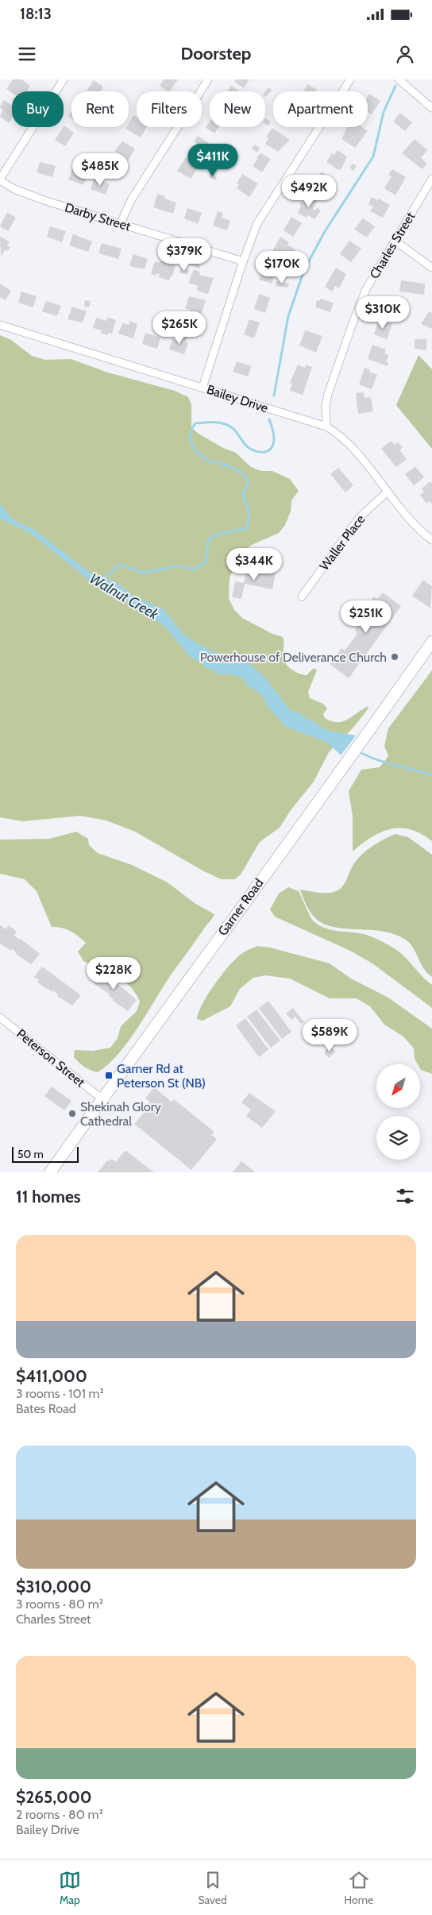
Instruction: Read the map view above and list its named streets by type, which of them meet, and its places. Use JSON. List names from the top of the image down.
{
  "streets": {
    "main road": ["Garner Road"],
    "street": [
      "Darby Street",
      "Charles Street",
      "Bailey Drive",
      "Waller Place",
      "Peterson Street"
    ]
  },
  "crossings": [
    ["Charles Street", "Bailey Drive"],
    ["Bailey Drive", "Waller Place"],
    ["Garner Road", "Peterson Street"]
  ],
  "water": ["Walnut Creek"],
  "places": {
    "other": ["Powerhouse of Deliverance Church", "Shekinah Glory Cathedral"],
    "transit": ["Garner Rd at Peterson St (NB)"]
  },
  "scale_bar": "50 m",
  "north": "bottom left",
  "page": {
    "status": "18:13",
    "header": "Doorstep",
    "chip": [
      "Buy",
      "Rent",
      "Filters",
      "New",
      "Apartment"
    ],
    "price": [
      "$411K",
      "$485K",
      "$492K",
      "$379K",
      "$170K",
      "$310K",
      "$265K",
      "$344K",
      "$251K",
      "$228K",
      "$589K"
    ],
    "scale": "50 m",
    "heading": "11 homes",
    "list": [
      {
        "name": "$411,000",
        "note": "3 rooms · 101 m² · Bates Road"
      },
      {
        "name": "$310,000",
        "note": "3 rooms · 80 m² · Charles Street"
      },
      {
        "name": "$265,000",
        "note": "2 rooms · 80 m² · Bailey Drive"
      }
    ],
    "tabs": ["Map", "Saved", "Home"]
  }
}
